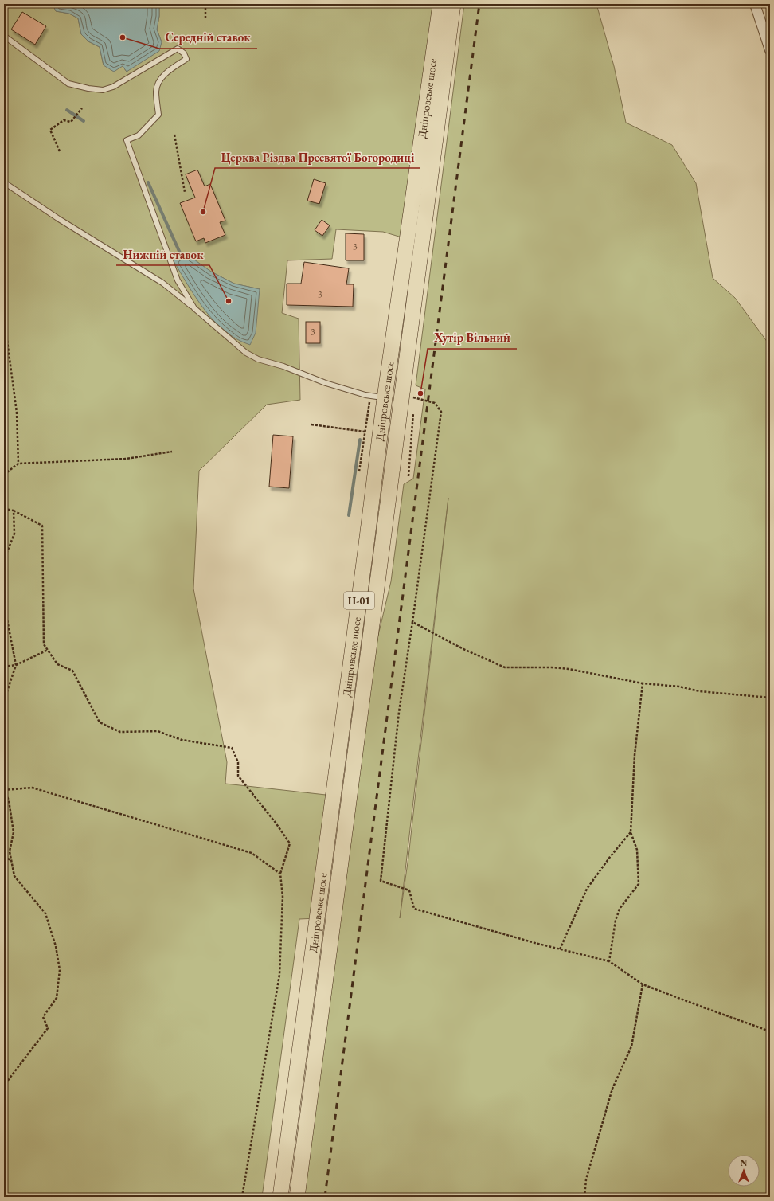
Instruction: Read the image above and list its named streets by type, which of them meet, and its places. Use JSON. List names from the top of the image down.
{
  "streets": {
    "main road": ["Дніпровське шосе", "Н-01"]
  },
  "places": [
    "Середній ставок",
    "Церква Різдва Пресвятої Богородиці",
    "Нижній ставок",
    "Хутір Вільний"
  ],
  "house_numbers": ["3", "3", "3"],
  "north": "top"
}
